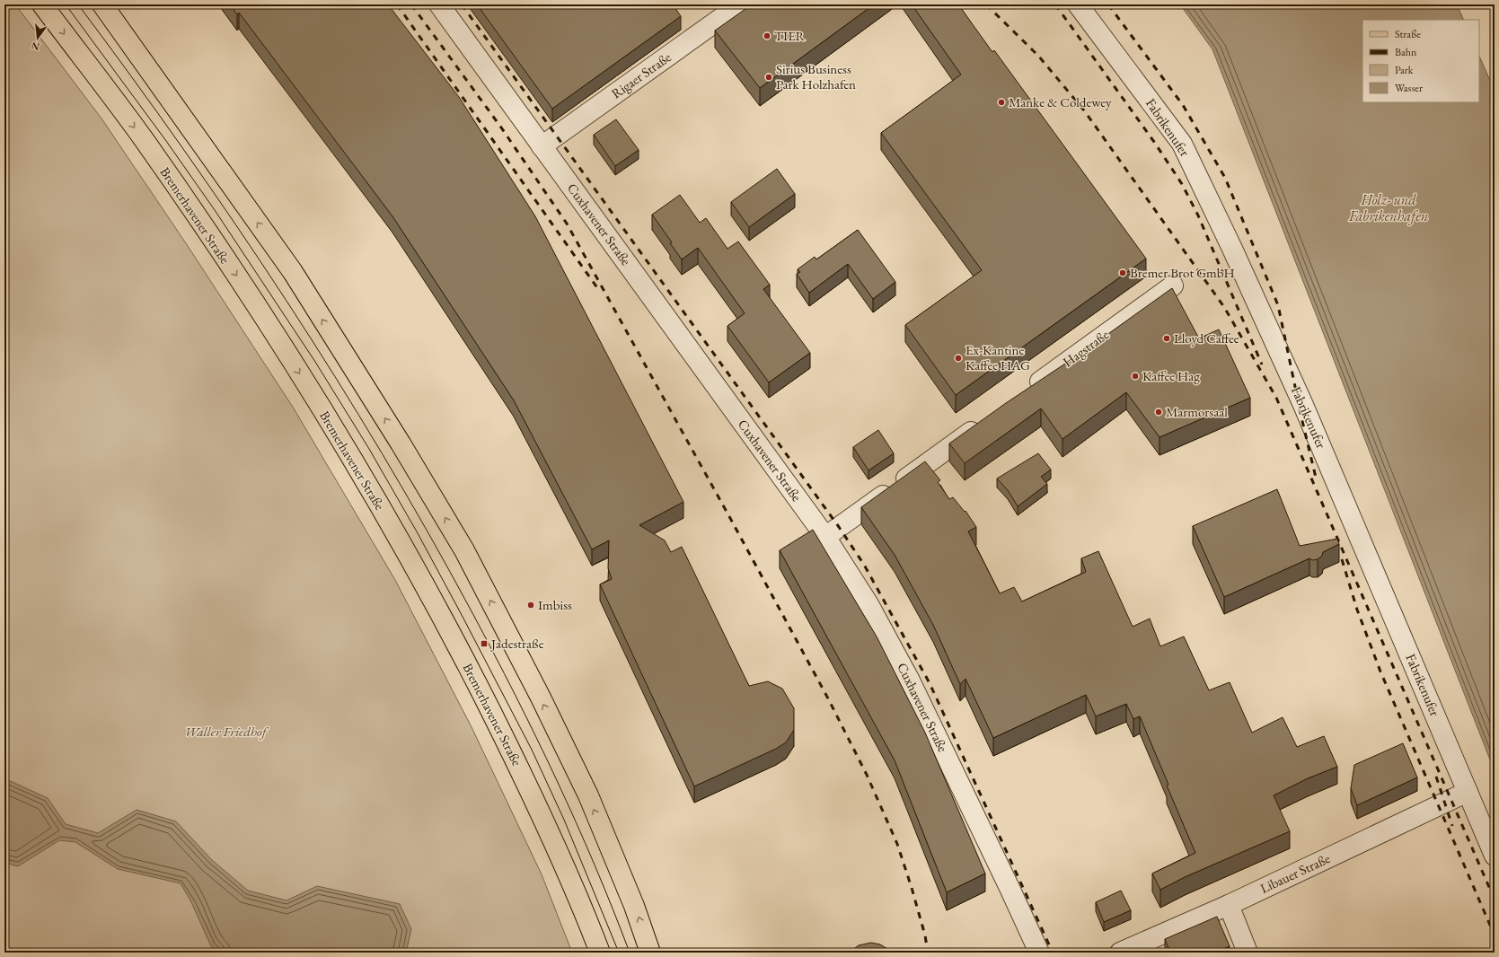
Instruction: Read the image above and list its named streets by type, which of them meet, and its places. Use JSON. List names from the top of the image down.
{
  "streets": {
    "main road": ["Bremerhavener Straße"],
    "street": [
      "Rigaer Straße",
      "Fabrikenufer",
      "Cuxhavener Straße",
      "Hagstraße",
      "Libauer Straße"
    ]
  },
  "crossings": [
    ["Rigaer Straße", "Cuxhavener Straße"],
    ["Fabrikenufer", "Libauer Straße"]
  ],
  "water": ["Holz- und Fabrikenhafen"],
  "parks": ["Waller Friedhof"],
  "places": {
    "other": [
      "TIER",
      "Sirius Business Park Holzhafen",
      "Manke & Coldewey",
      "Bremer Brot GmbH",
      "Lloyd Caffee",
      "Ex-Kantine Kaffee HAG",
      "Kaffee Hag",
      "Marmorsaal",
      "Imbiss"
    ],
    "transit": ["Jadestraße"]
  },
  "legend": [
    "Straße",
    "Bahn",
    "Park",
    "Wasser"
  ],
  "north": "bottom"
}
